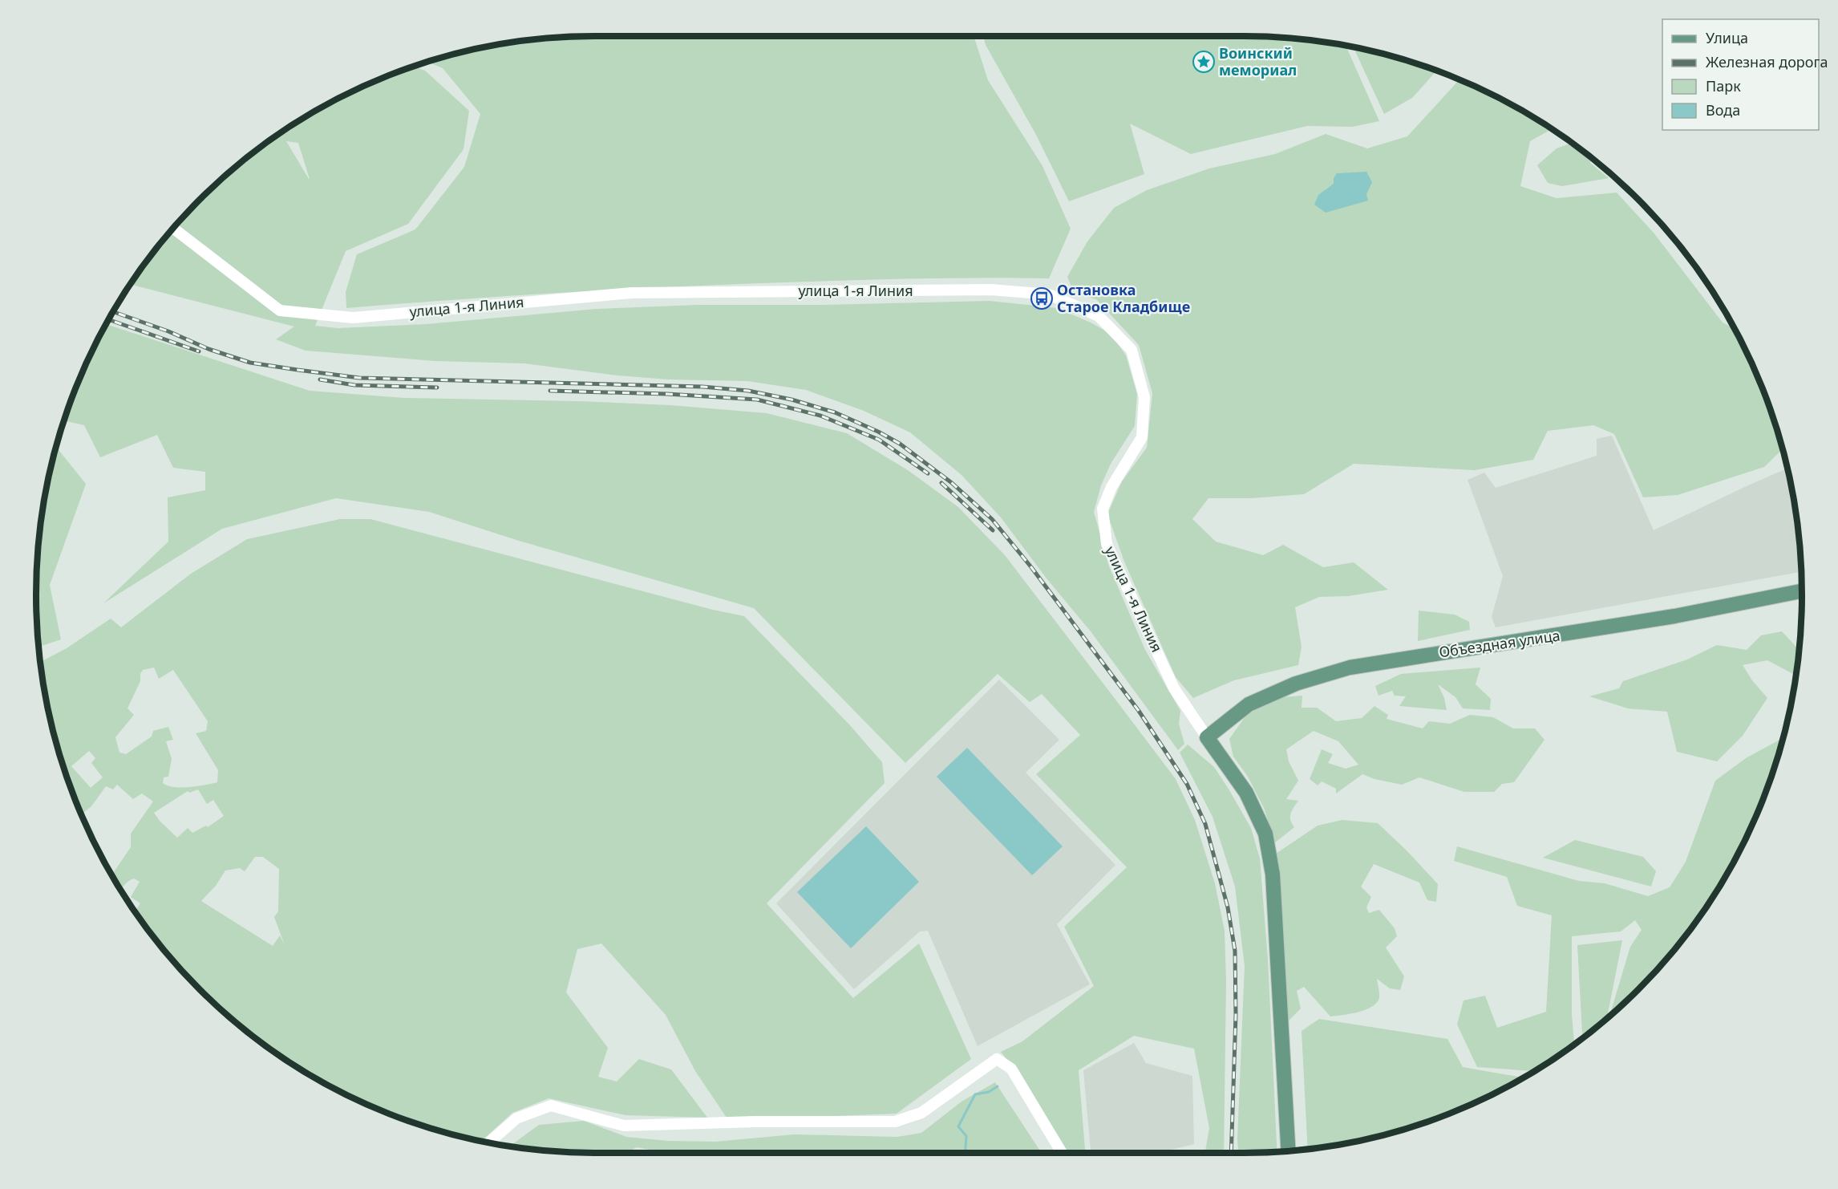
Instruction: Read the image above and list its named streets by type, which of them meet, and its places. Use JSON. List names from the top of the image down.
{
  "streets": {
    "main road": ["Объездная улица"],
    "street": ["улица 1-я Линия"]
  },
  "crossings": [
    ["улица 1-я Линия", "Объездная улица"]
  ],
  "places": {
    "place": ["Воинский мемориал"],
    "bus stop": ["Остановка Старое Кладбище"]
  },
  "legend": [
    "Улица",
    "Железная дорога",
    "Парк",
    "Вода"
  ]
}
